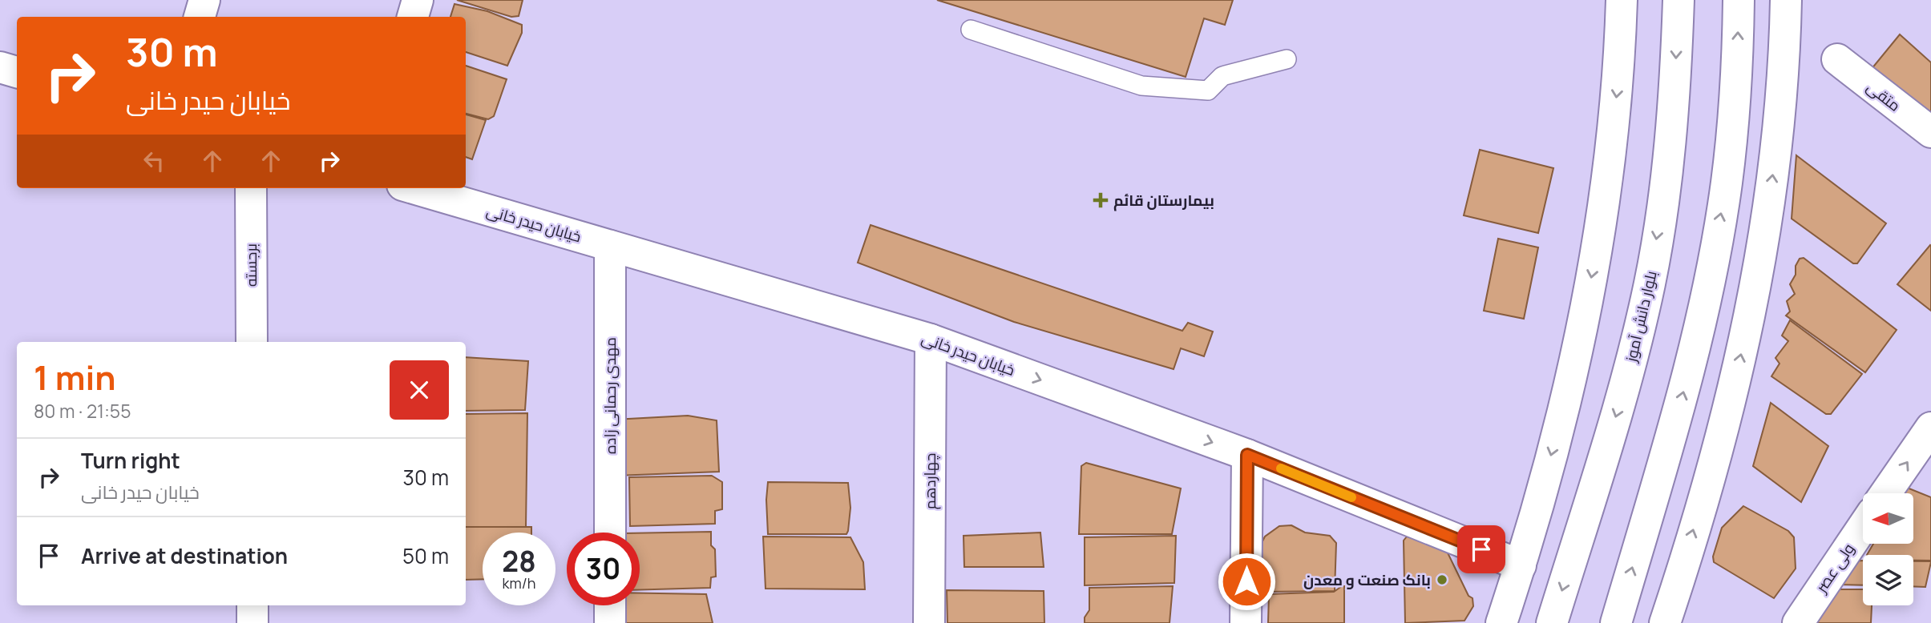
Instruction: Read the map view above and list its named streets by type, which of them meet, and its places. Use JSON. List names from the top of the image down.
{
  "streets": {
    "main road": [
      "متقی",
      "خیابان حیدر خانی",
      "برجسته",
      "بلوار دانش آموز",
      "مهدی رحمانی زاده",
      "چهاردهم",
      "ولی عصر"
    ]
  },
  "crossings": [
    ["خیابان حیدر خانی", "مهدی رحمانی زاده"],
    ["خیابان حیدر خانی", "چهاردهم"]
  ],
  "places": {
    "health": ["بیمارستان قائم"],
    "other": ["بانک صنعت و معدن"]
  },
  "north": "left",
  "page": {
    "turn": ["30 m", "خیابان حیدر خانی"],
    "heading": ["1 min", "80 m · 21:55"],
    "list": [
      {
        "name": "Turn right",
        "note": "خیابان حیدر خانی",
        "value": "30 m"
      },
      {
        "name": "Arrive at destination",
        "value": "50 m"
      }
    ],
    "speed": "28 km/h",
    "limit": "30"
  }
}
